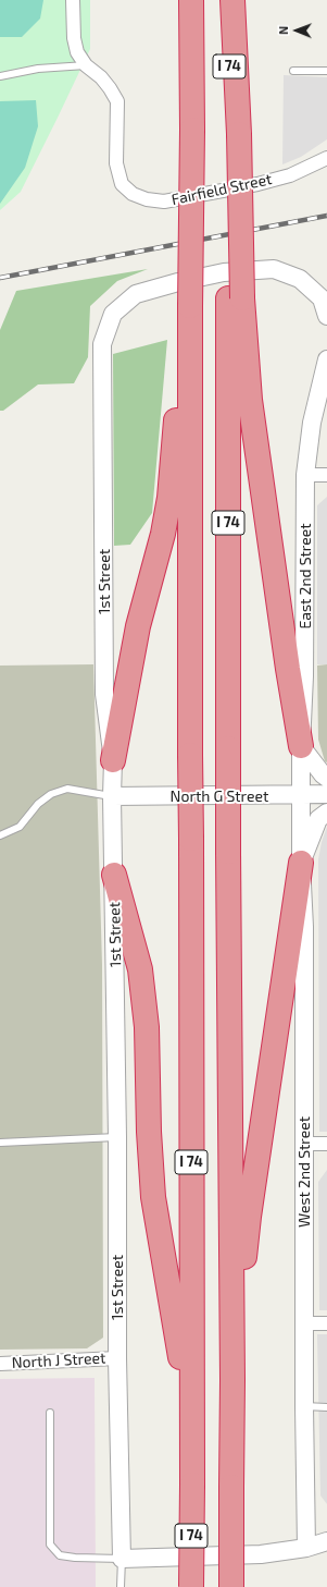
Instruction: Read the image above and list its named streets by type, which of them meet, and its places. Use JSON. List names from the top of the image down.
{
  "streets": {
    "highway": ["I 74"],
    "street": [
      "Fairfield Street",
      "East 2nd Street",
      "1st Street",
      "North G Street",
      "West 2nd Street",
      "North J Street"
    ]
  },
  "crossings": [
    ["East 2nd Street", "North G Street"],
    ["East 2nd Street", "West 2nd Street"],
    ["1st Street", "North G Street"],
    ["1st Street", "North J Street"],
    ["North G Street", "West 2nd Street"]
  ],
  "north": "left"
}
